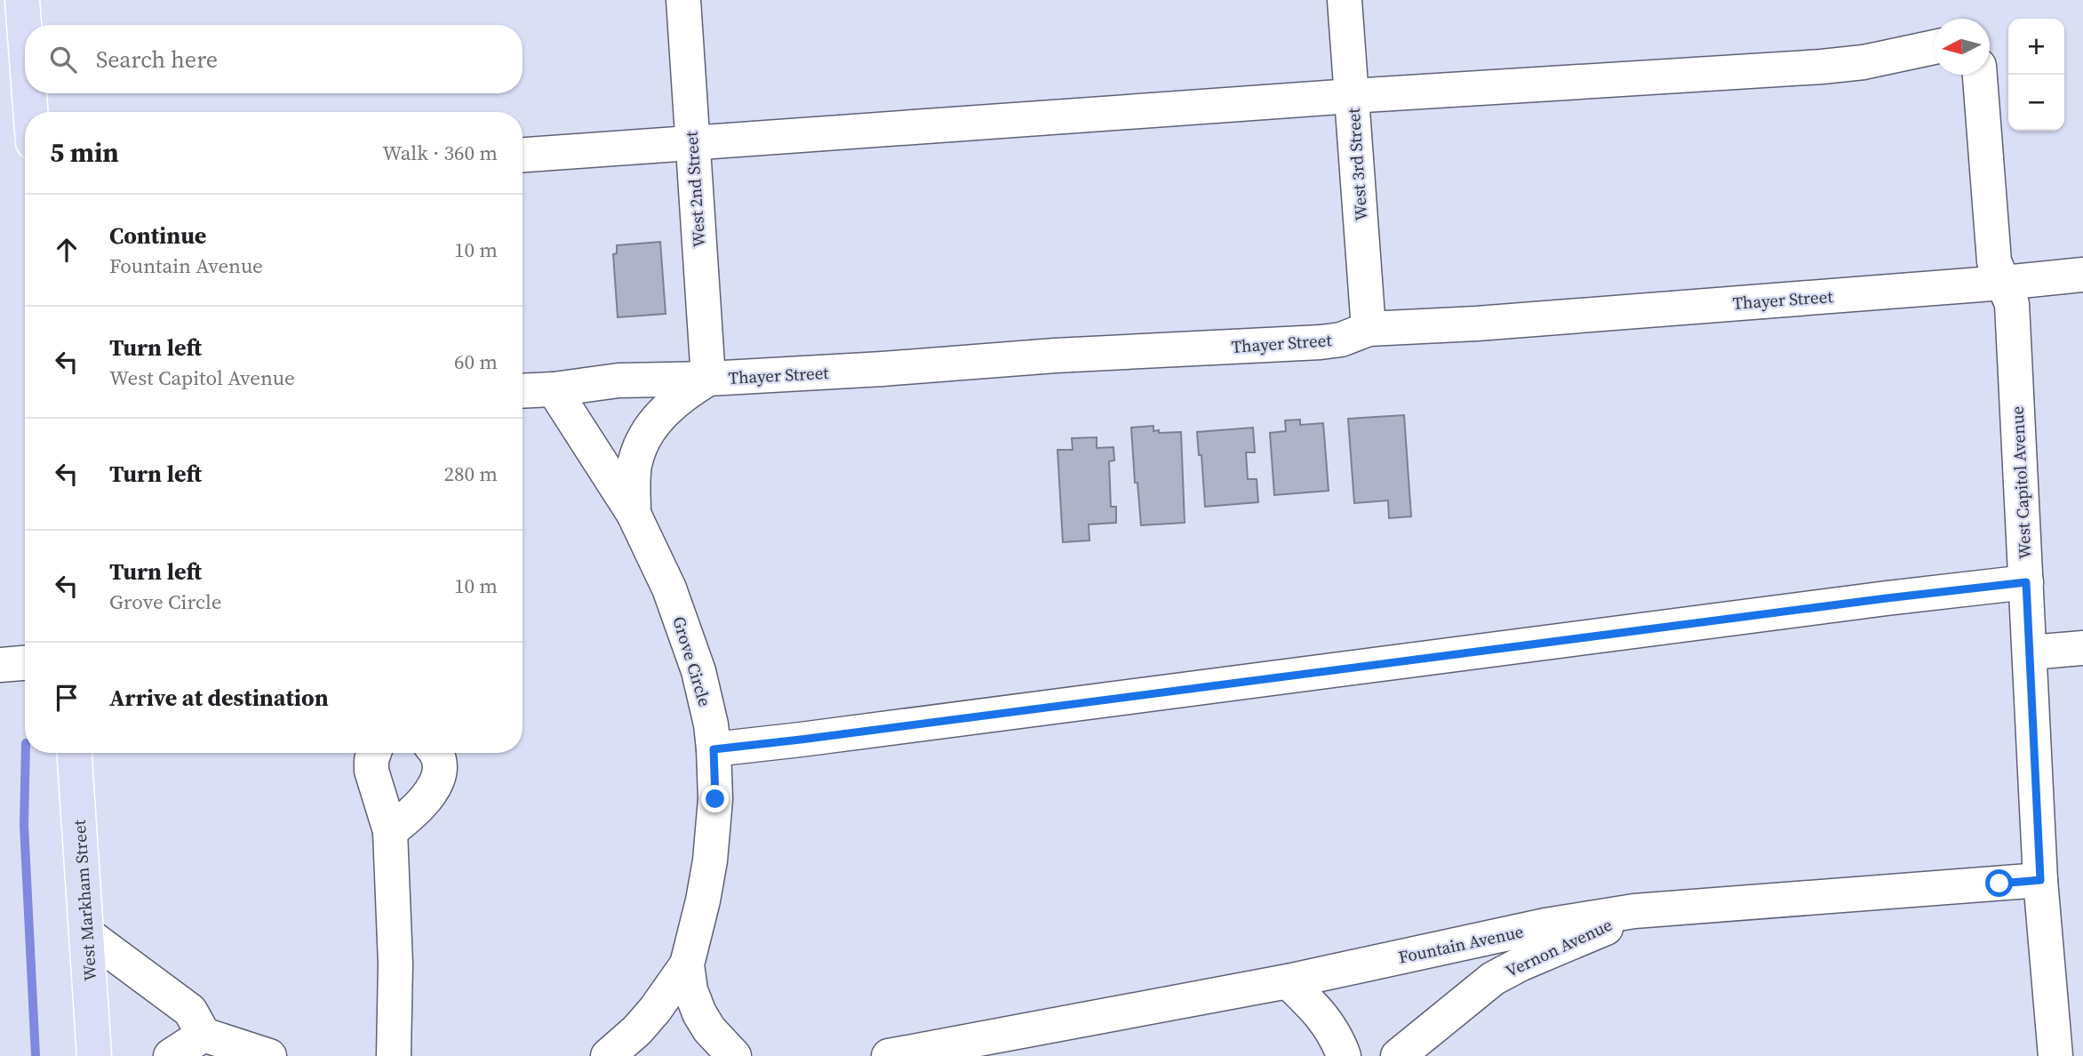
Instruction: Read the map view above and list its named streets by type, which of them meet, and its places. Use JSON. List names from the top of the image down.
{
  "streets": {
    "main road": ["West Markham Street"],
    "street": [
      "West 3rd Street",
      "West 2nd Street",
      "Thayer Street",
      "West Capitol Avenue",
      "Grove Circle",
      "Fountain Avenue",
      "Vernon Avenue"
    ]
  },
  "crossings": [
    ["West 3rd Street", "Thayer Street"],
    ["West 2nd Street", "Thayer Street"],
    ["West 2nd Street", "Grove Circle"],
    ["Thayer Street", "West Capitol Avenue"],
    ["Thayer Street", "Grove Circle"],
    ["West Capitol Avenue", "Fountain Avenue"],
    ["Fountain Avenue", "Vernon Avenue"]
  ],
  "north": "left",
  "page": {
    "map_buttons": ["+", "−"],
    "search": "Search here",
    "heading": ["5 min", "Walk · 360 m"],
    "list": [
      ["Continue", "Fountain Avenue", "10 m"],
      ["Turn left", "West Capitol Avenue", "60 m"],
      ["Turn left", "280 m"],
      ["Turn left", "Grove Circle", "10 m"],
      "Arrive at destination"
    ]
  }
}
